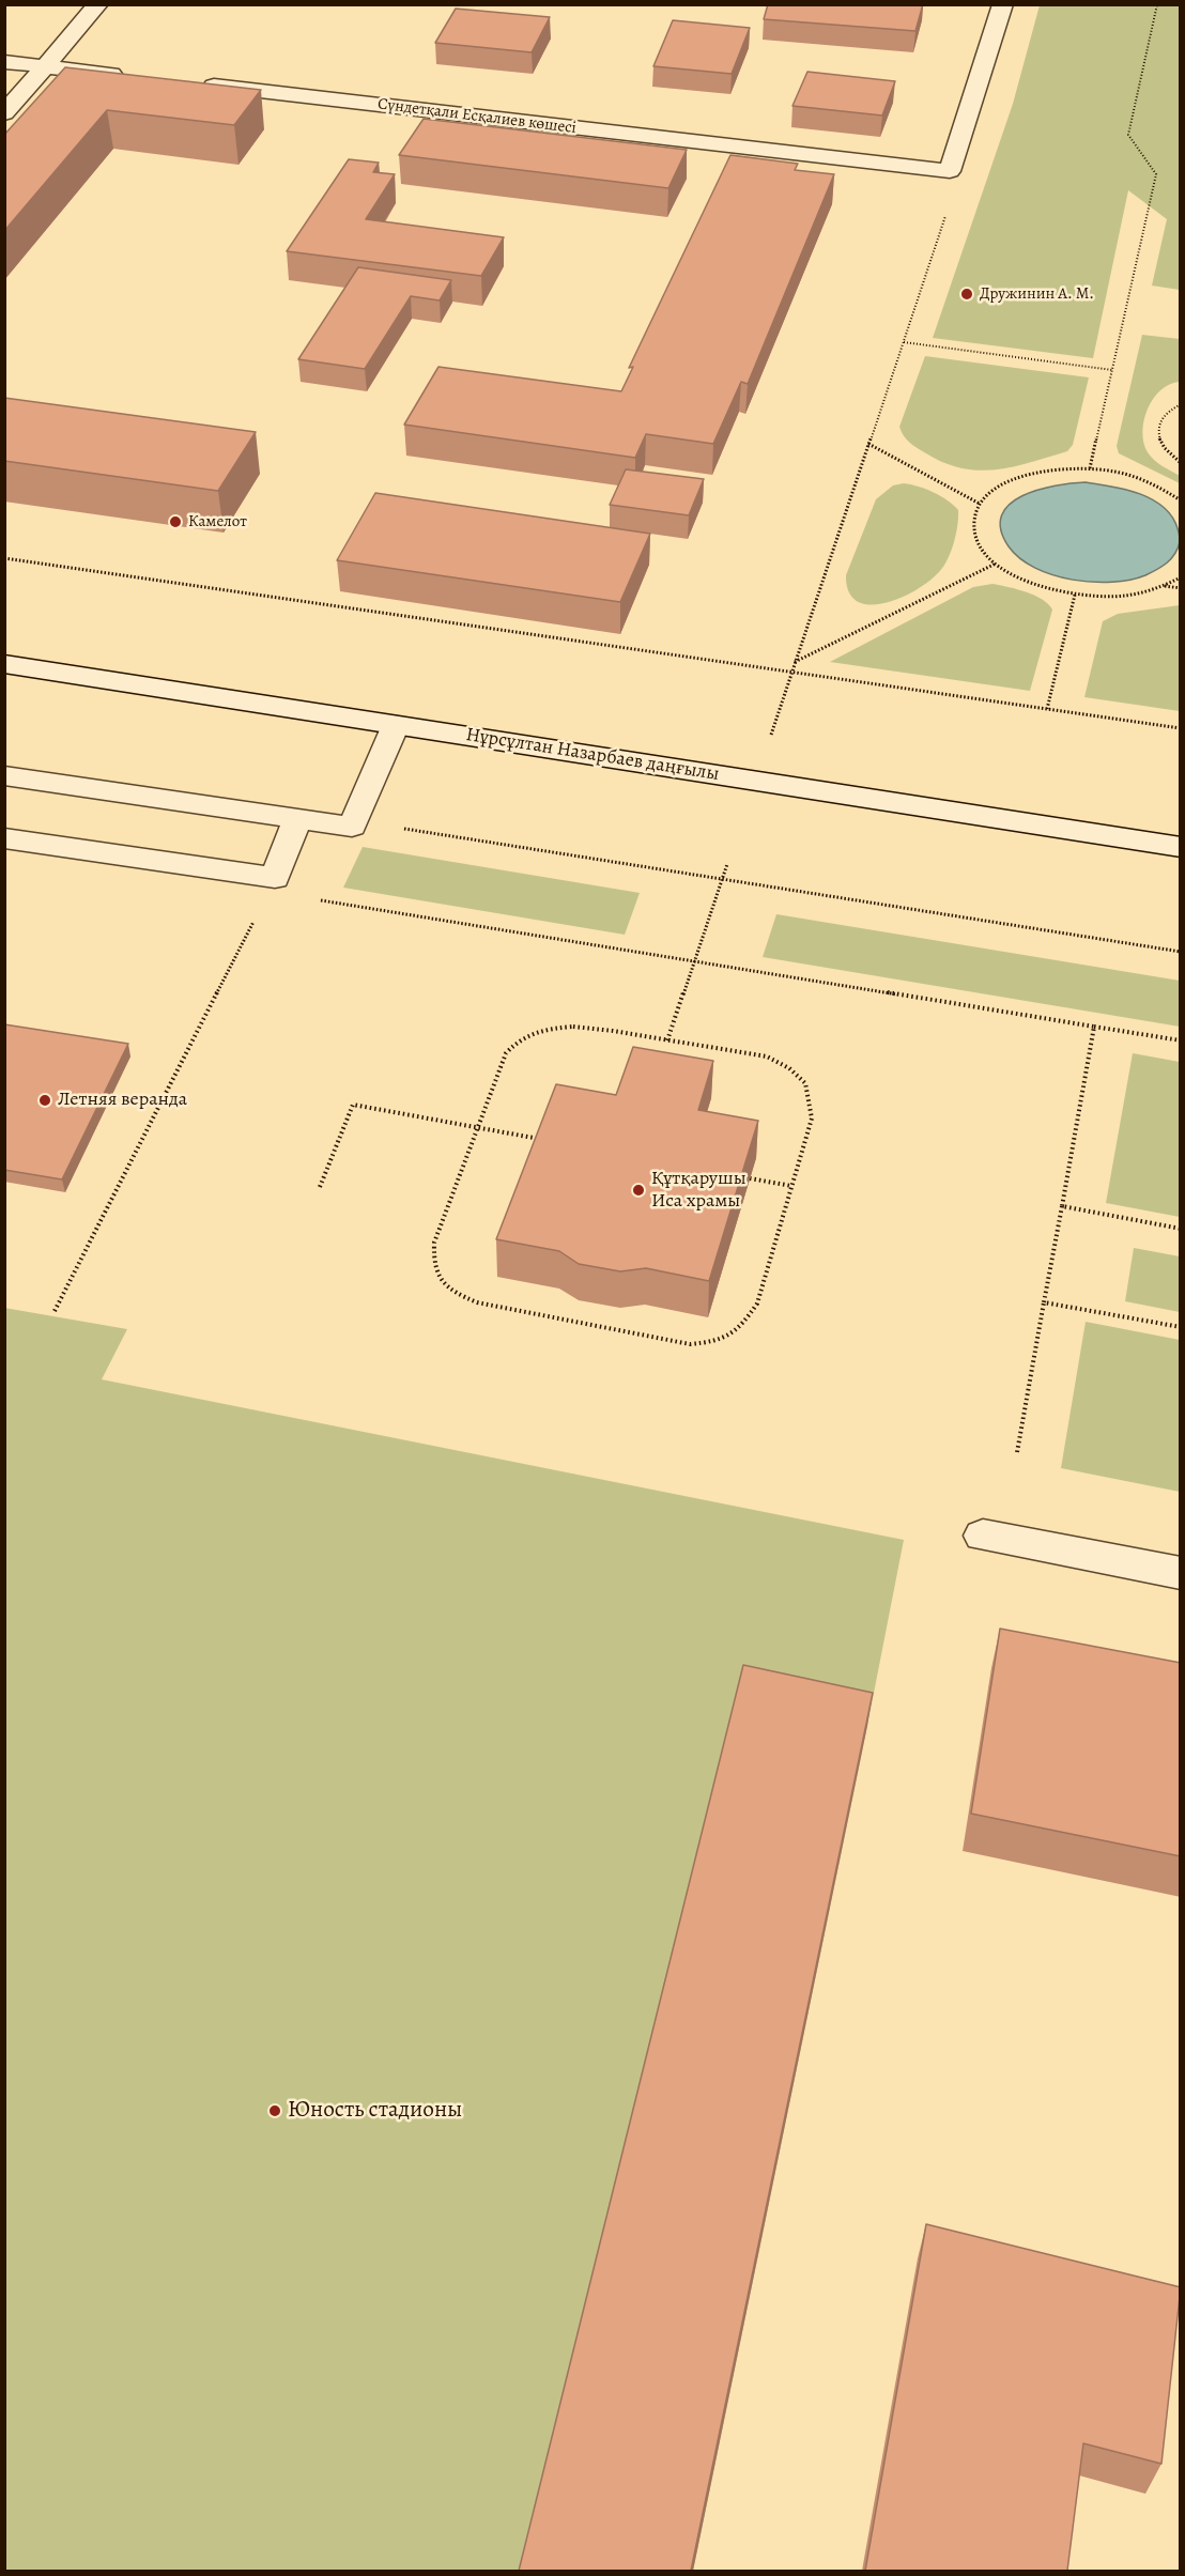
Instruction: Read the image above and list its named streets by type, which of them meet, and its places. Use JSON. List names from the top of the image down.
{
  "streets": {
    "street": ["Сүндетқали Есқалиев көшесі", "Нұрсұлтан Назарбаев даңғылы"]
  },
  "places": [
    "Дружинин А. М.",
    "Камелот",
    "Летняя веранда",
    "Құтқарушы Иса храмы",
    "Юность стадионы"
  ]
}
